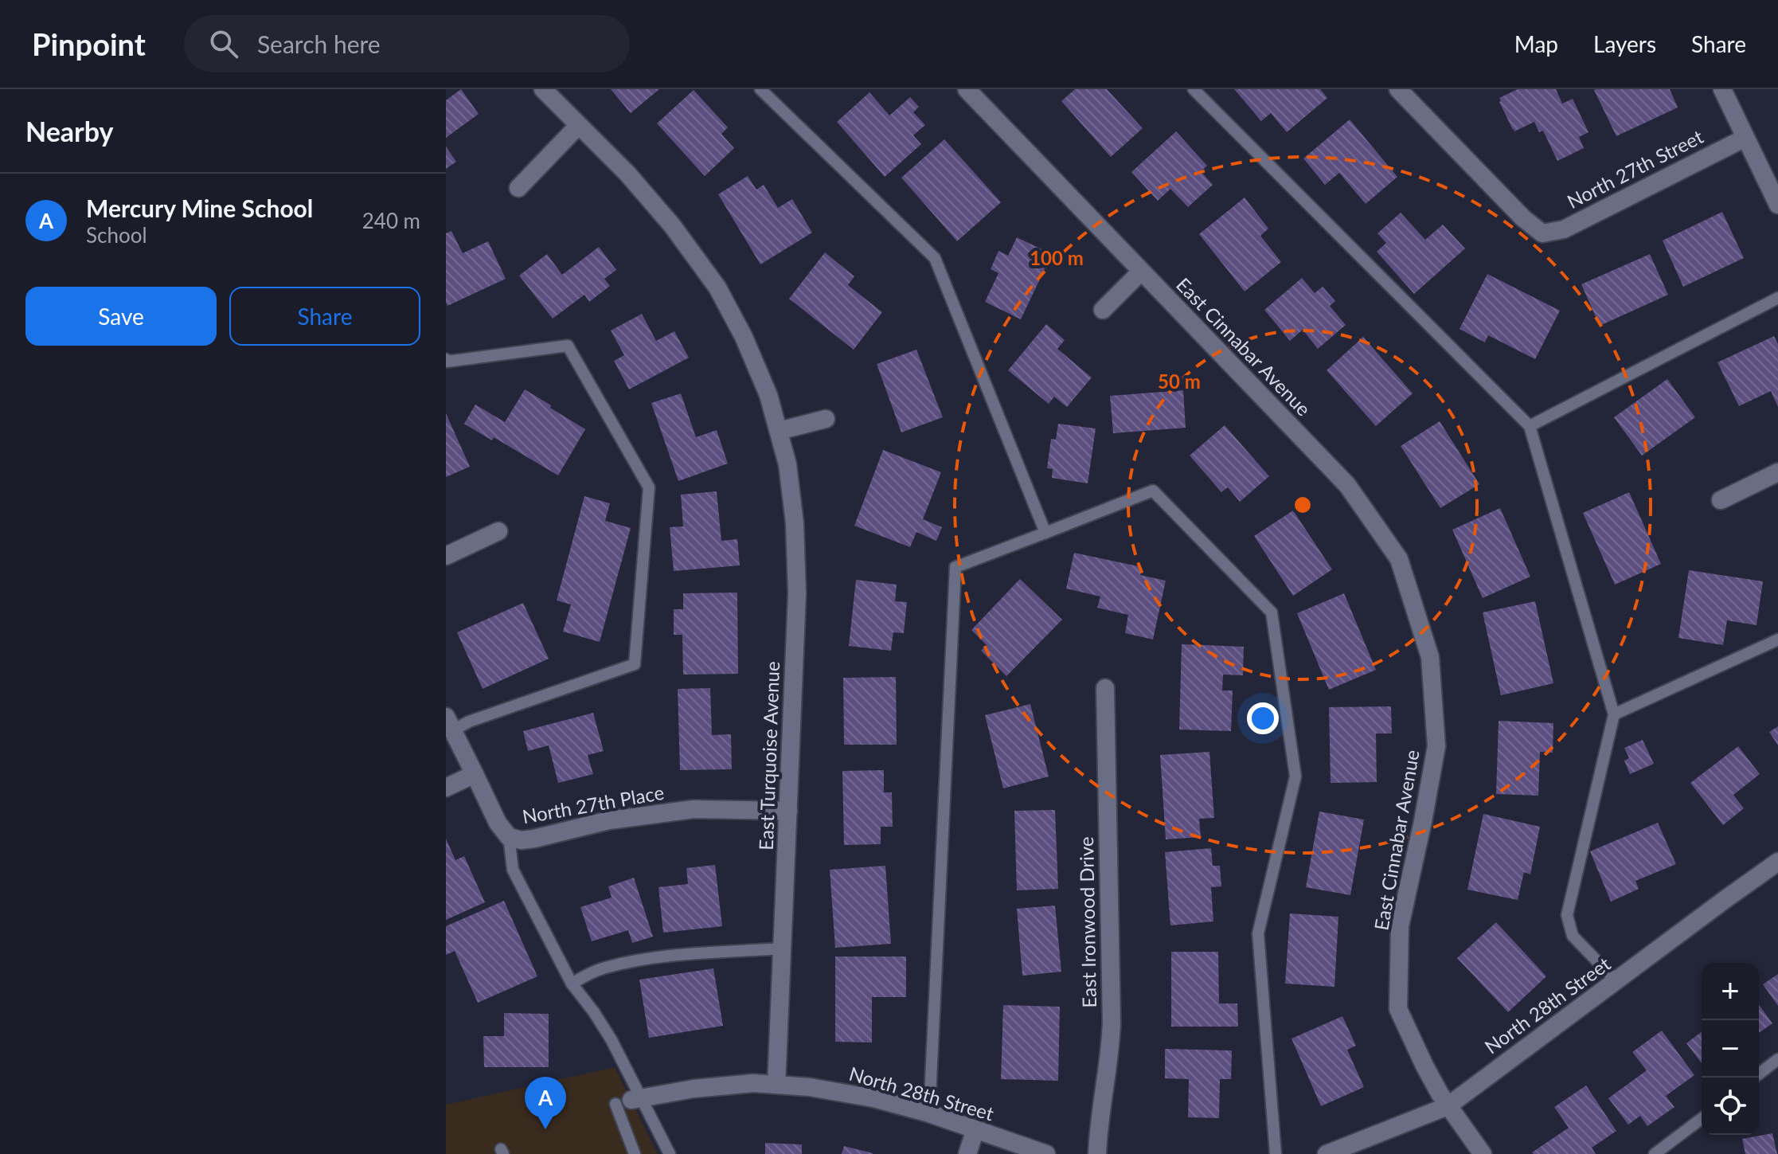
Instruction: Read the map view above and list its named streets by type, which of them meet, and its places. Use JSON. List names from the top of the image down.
{
  "streets": {
    "street": [
      "North 27th Street",
      "East Cinnabar Avenue",
      "East Turquoise Avenue",
      "North 27th Place",
      "East Ironwood Drive",
      "North 28th Street"
    ]
  },
  "crossings": [
    ["East Cinnabar Avenue", "North 28th Street"],
    ["East Turquoise Avenue", "North 27th Place"],
    ["East Turquoise Avenue", "North 28th Street"]
  ],
  "page": {
    "header": "Pinpoint",
    "search": "Search here",
    "nav": ["Map", "Layers", "Share"],
    "heading": "Nearby",
    "list": [
      {
        "mark": "A",
        "name": "Mercury Mine School",
        "note": "School",
        "value": "240 m"
      }
    ],
    "buttons": ["Save", "Share"],
    "map_buttons": ["+", "−"],
    "pins": "A"
  },
  "rings": ["100 m", "50 m"]
}
